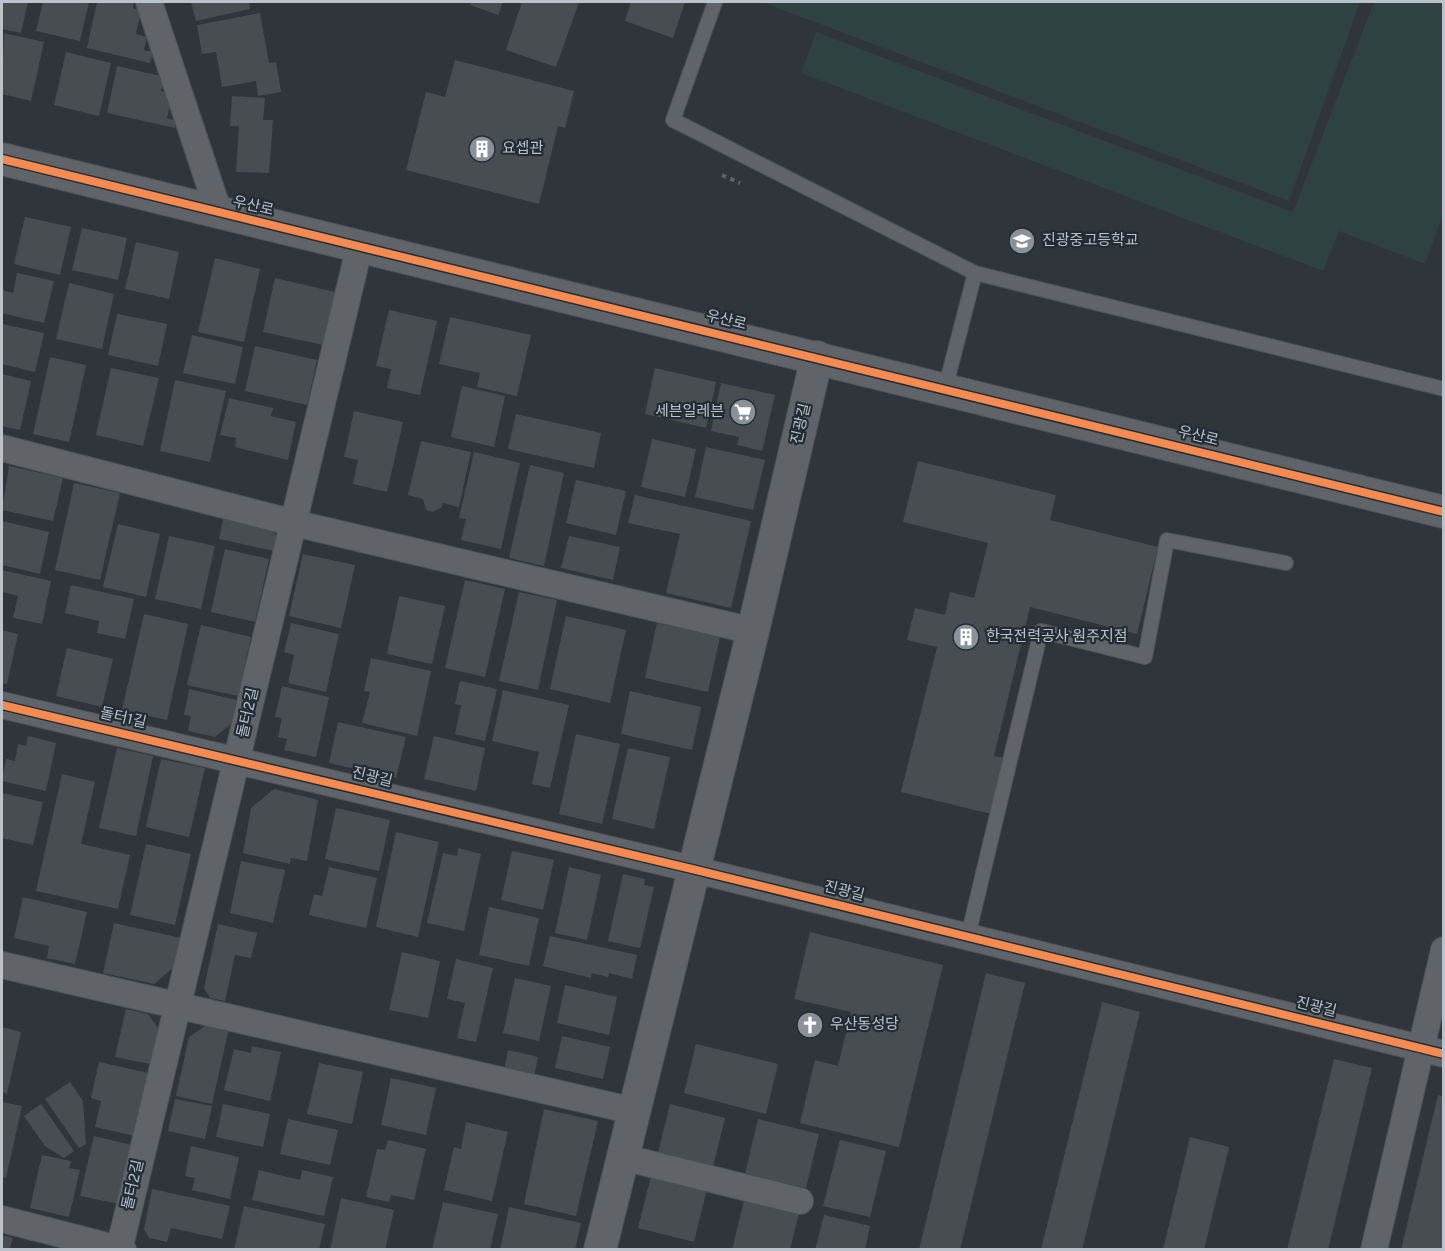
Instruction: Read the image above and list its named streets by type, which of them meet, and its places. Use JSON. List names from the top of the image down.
{
  "streets": {
    "street": [
      "우산로",
      "진광길",
      "돌터2길",
      "돌터1길"
    ]
  },
  "crossings": [
    ["우산로", "진광길"],
    ["우산로", "돌터2길"],
    ["진광길", "돌터2길"],
    ["진광길", "돌터1길"],
    ["돌터2길", "돌터1길"]
  ],
  "places": {
    "building": ["요셉관", "한국전력공사 원주지점"],
    "school or university": ["진광중고등학교"],
    "supermarket": ["세븐일레븐"],
    "church": ["우산동성당"]
  }
}
